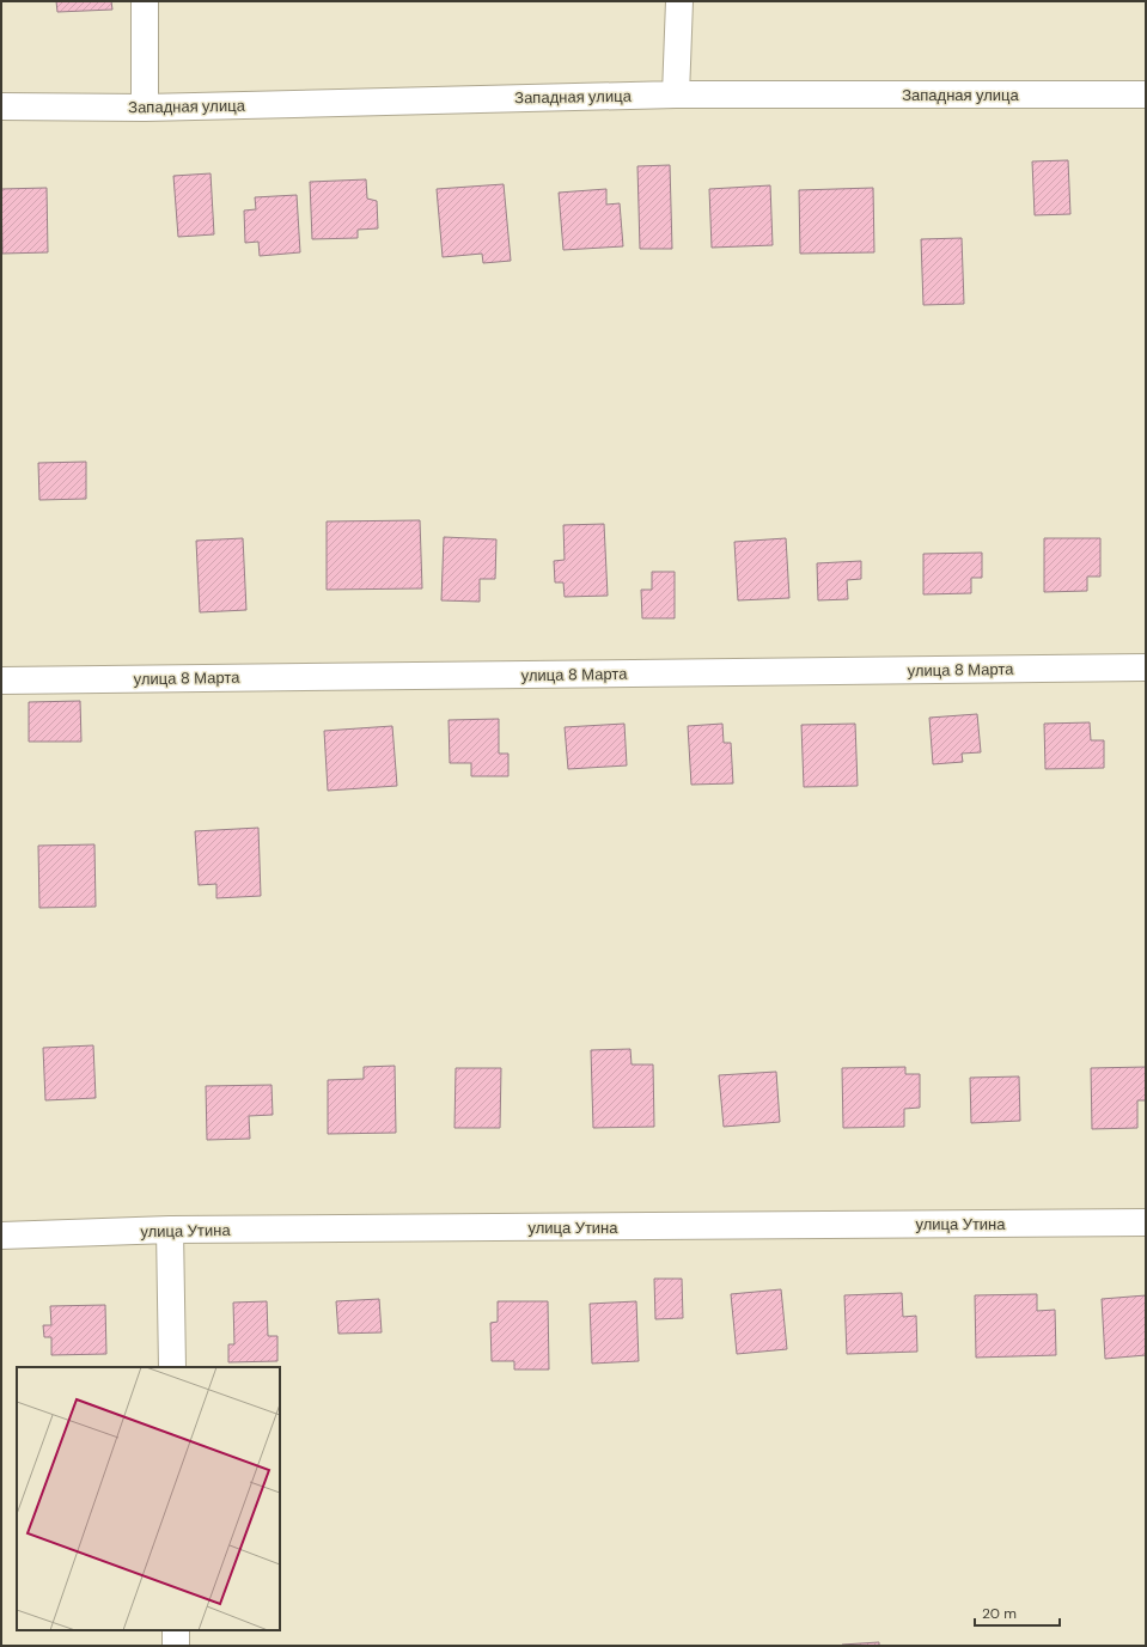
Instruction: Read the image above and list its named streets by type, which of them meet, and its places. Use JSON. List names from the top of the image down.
{
  "streets": {
    "street": ["Западная улица", "улица 8 Марта", "улица Утина"]
  },
  "scale_bar": "20 m"
}
